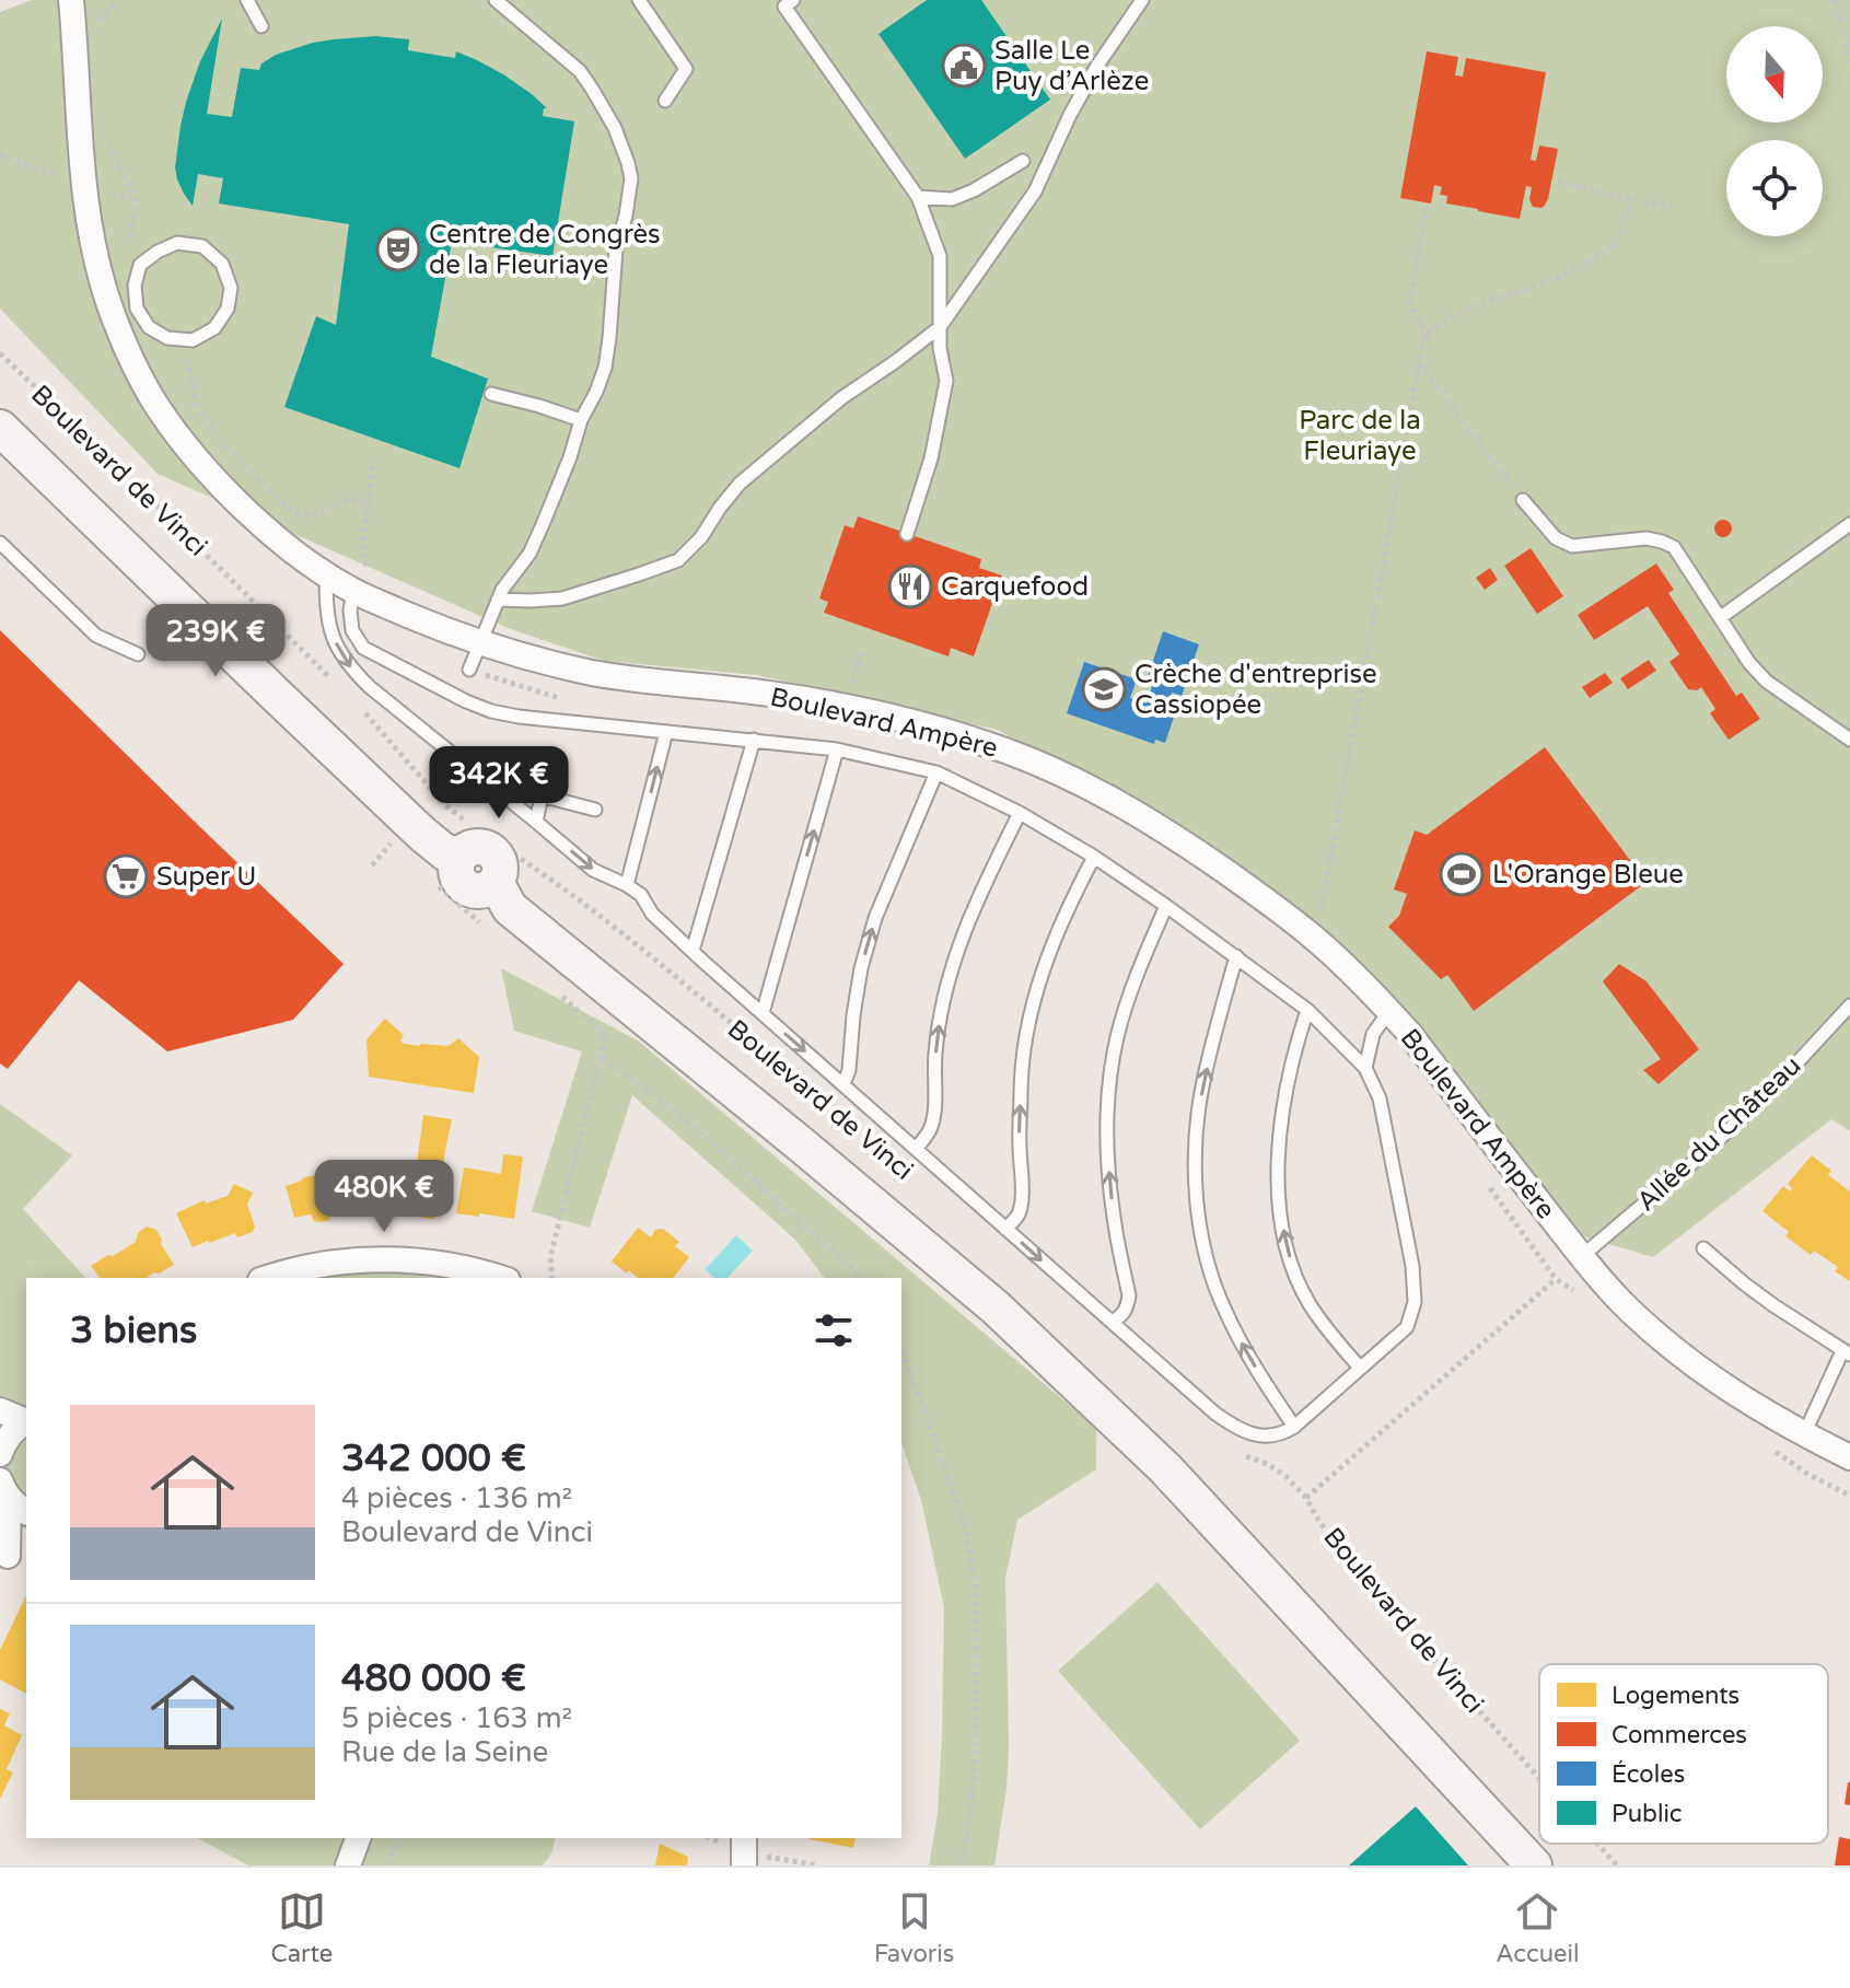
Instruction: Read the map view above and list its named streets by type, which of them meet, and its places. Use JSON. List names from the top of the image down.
{
  "streets": {
    "main road": ["Boulevard de Vinci"],
    "street": ["Boulevard Ampère"],
    "lane": ["Allée du Château"]
  },
  "crossings": [
    ["Boulevard Ampère", "Allée du Château"]
  ],
  "parks": ["Parc de la Fleuriaye"],
  "places": {
    "public building": ["Salle Le Puy d’Arlèze"],
    "theatre": ["Centre de Congrès de la Fleuriaye"],
    "restaurant": ["Carquefood"],
    "school or university": ["Crèche d'entreprise Cassiopée"],
    "sports": ["L'Orange Bleue"],
    "supermarket": ["Super U"]
  },
  "legend": [
    "Logements",
    "Commerces",
    "Écoles",
    "Public"
  ],
  "north": "bottom",
  "page": {
    "price": ["239K €", "342K €", "480K €"],
    "heading": "3 biens",
    "list": [
      {
        "name": "342 000 €",
        "note": "4 pièces · 136 m² · Boulevard de Vinci"
      },
      {
        "name": "480 000 €",
        "note": "5 pièces · 163 m² · Rue de la Seine"
      }
    ],
    "tabs": ["Carte", "Favoris", "Accueil"]
  }
}
